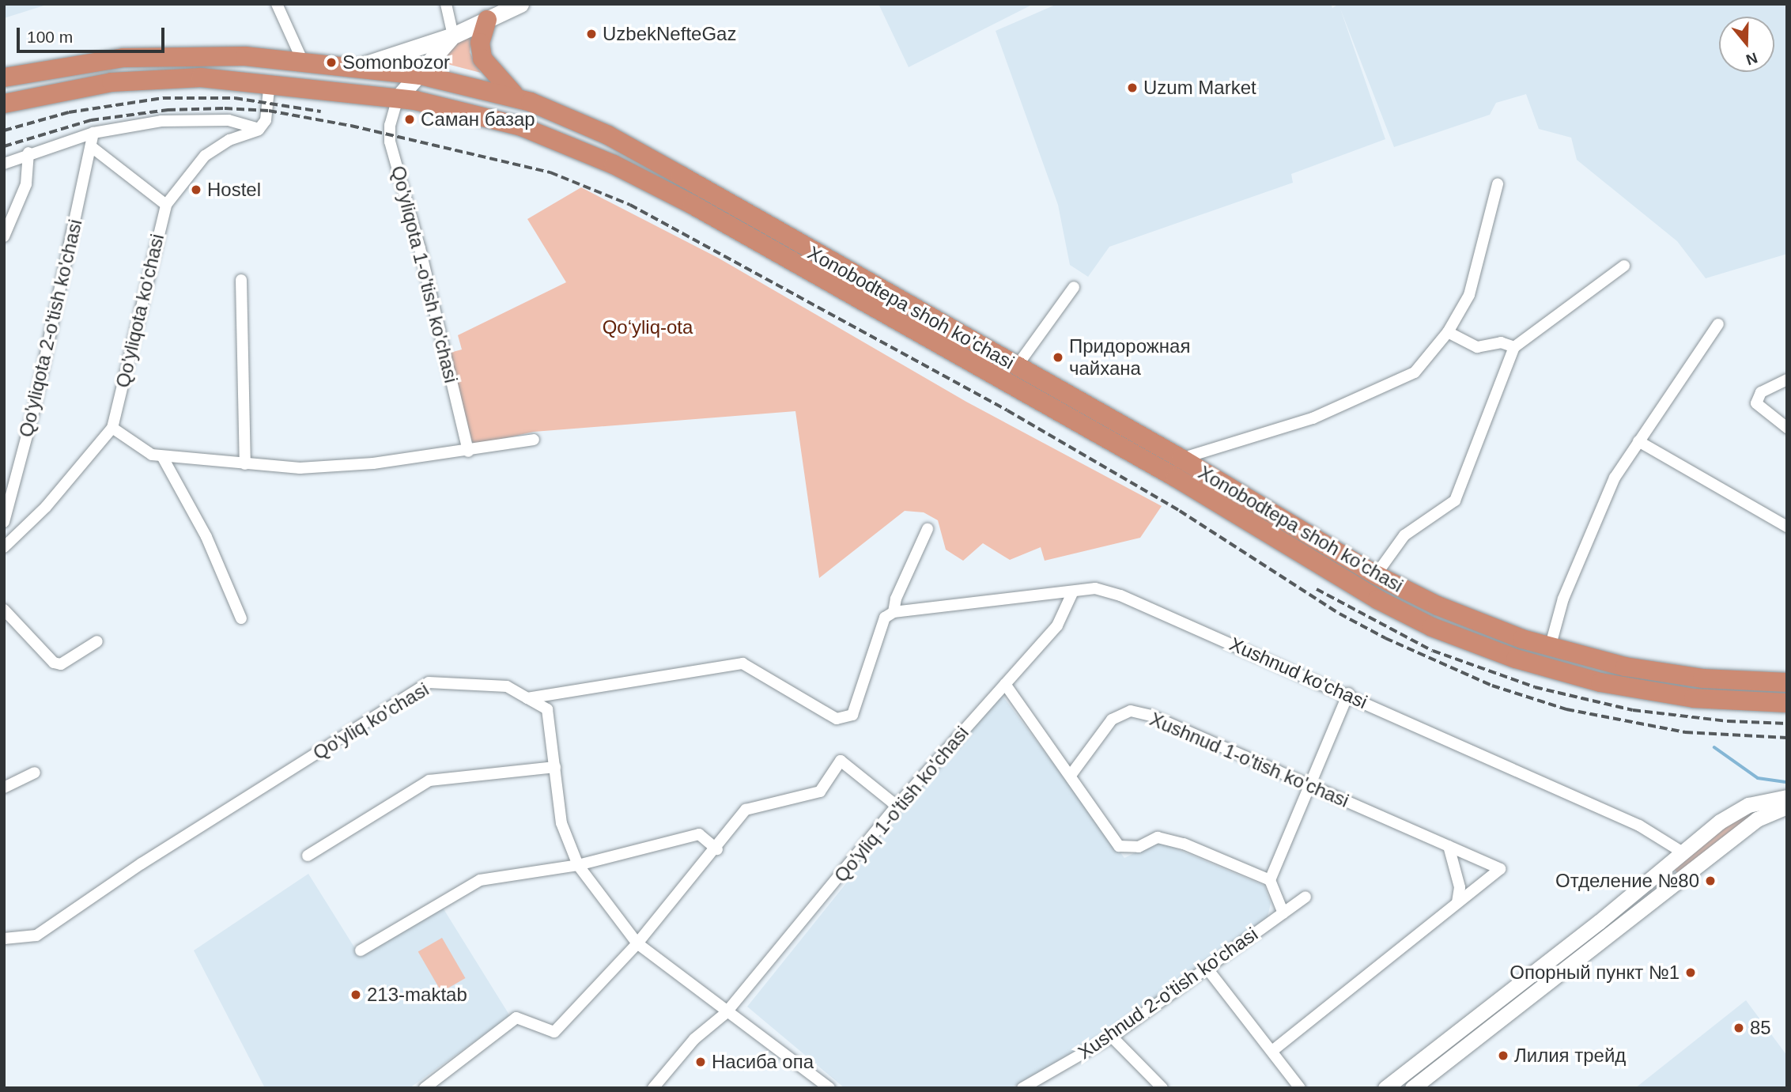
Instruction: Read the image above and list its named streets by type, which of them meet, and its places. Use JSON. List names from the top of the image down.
{
  "streets": {
    "highway": ["Xonobodtepa shoh ko'chasi"],
    "street": [
      "Qo'yliqota 1-o'tish ko'chasi",
      "Qo'yliqota ko'chasi",
      "Qo'yliqota 2-o'tish ko'chasi",
      "Xushnud ko'chasi",
      "Qo'yliq ko'chasi",
      "Xushnud 1-o'tish ko'chasi",
      "Qo'yliq 1-o'tish ko'chasi",
      "Xushnud 2-o'tish ko'chasi"
    ]
  },
  "crossings": [
    ["Qo'yliqota 1-o'tish ko'chasi", "Xonobodtepa shoh ko'chasi"],
    ["Xushnud ko'chasi", "Qo'yliq 1-o'tish ko'chasi"]
  ],
  "parks": ["Qo‘yliq-ota"],
  "places": [
    "UzbekNefteGaz",
    "Somonbozor",
    "Uzum Market",
    "Саман базар",
    "Hostel",
    "Придорожная чайхана",
    "Отделение №80",
    "Опорный пункт №1",
    "213-maktab",
    "85",
    "Лилия трейд",
    "Насиба опа"
  ],
  "scale_bar": "100 m",
  "north": "bottom"
}
